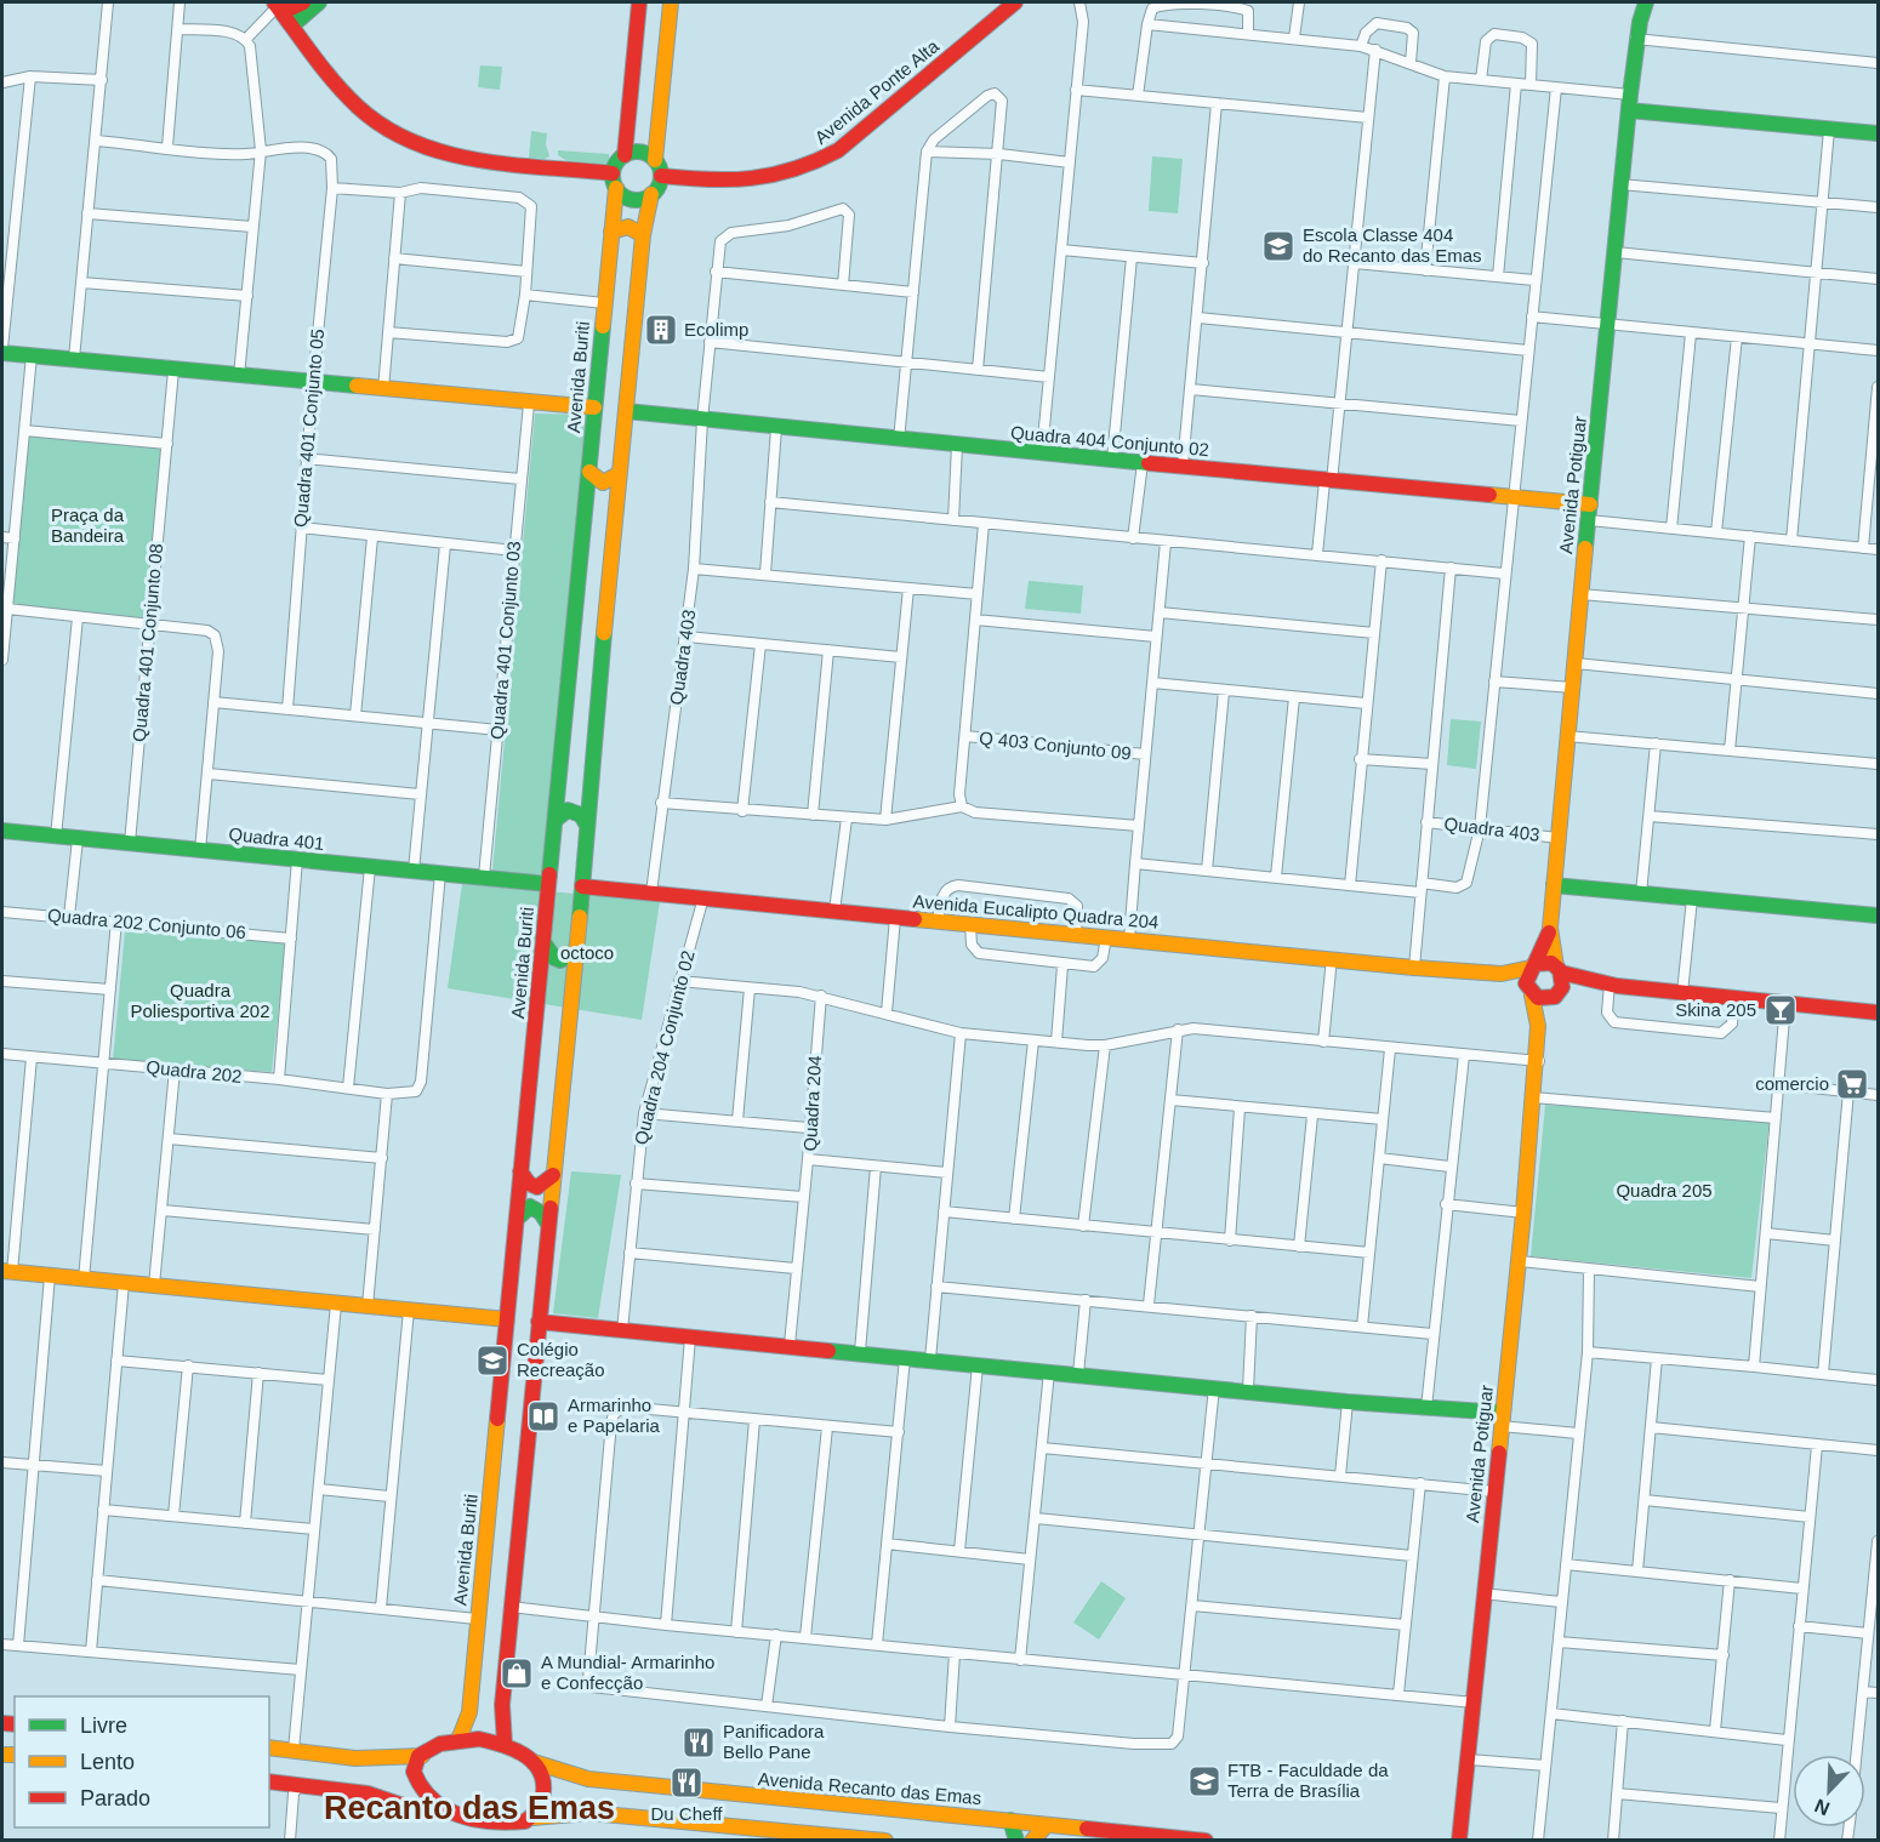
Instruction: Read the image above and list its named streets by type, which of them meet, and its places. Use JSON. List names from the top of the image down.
{
  "streets": {
    "street": [
      "Avenida Ponte Alta",
      "Avenida Buriti",
      "Quadra 401 Conjunto 05",
      "Quadra 404 Conjunto 02",
      "Avenida Potiguar",
      "Quadra 401 Conjunto 03",
      "Quadra 401 Conjunto 08",
      "Quadra 403",
      "Q 403 Conjunto 09",
      "Quadra 401",
      "Avenida Eucalipto Quadra 204",
      "Quadra 202 Conjunto 06",
      "Quadra 204 Conjunto 02",
      "Quadra 202",
      "Quadra 204",
      "Avenida Recanto das Emas"
    ]
  },
  "crossings": [
    ["Avenida Ponte Alta", "Avenida Buriti"],
    ["Avenida Buriti", "Quadra 401"],
    ["Avenida Buriti", "Avenida Recanto das Emas"],
    ["Quadra 404 Conjunto 02", "Avenida Potiguar"],
    ["Quadra 404 Conjunto 02", "Quadra 403"],
    ["Avenida Potiguar", "Quadra 403"],
    ["Quadra 401 Conjunto 03", "Quadra 401"],
    ["Quadra 401 Conjunto 08", "Quadra 401"],
    ["Quadra 403", "Avenida Eucalipto Quadra 204"],
    ["Avenida Eucalipto Quadra 204", "Quadra 204 Conjunto 02"]
  ],
  "districts": ["Recanto das Emas"],
  "parks": [
    "Praça da Bandeira",
    "octoco",
    "Quadra Poliesportiva 202",
    "Quadra 205"
  ],
  "places": {
    "school or university": ["Escola Classe 404 do Recanto das Emas", "Colégio Recreação", "FTB - Faculdade da Terra de Brasília"],
    "building": ["Ecolimp"],
    "bar": ["Skina 205"],
    "supermarket": ["comercio"],
    "library": ["Armarinho e Papelaria"],
    "shop": ["A Mundial- Armarinho e Confecção"],
    "restaurant": ["Panificadora Bello Pane", "Du Cheff"]
  },
  "legend": ["Livre", "Lento", "Parado"],
  "north": "bottom left"
}
